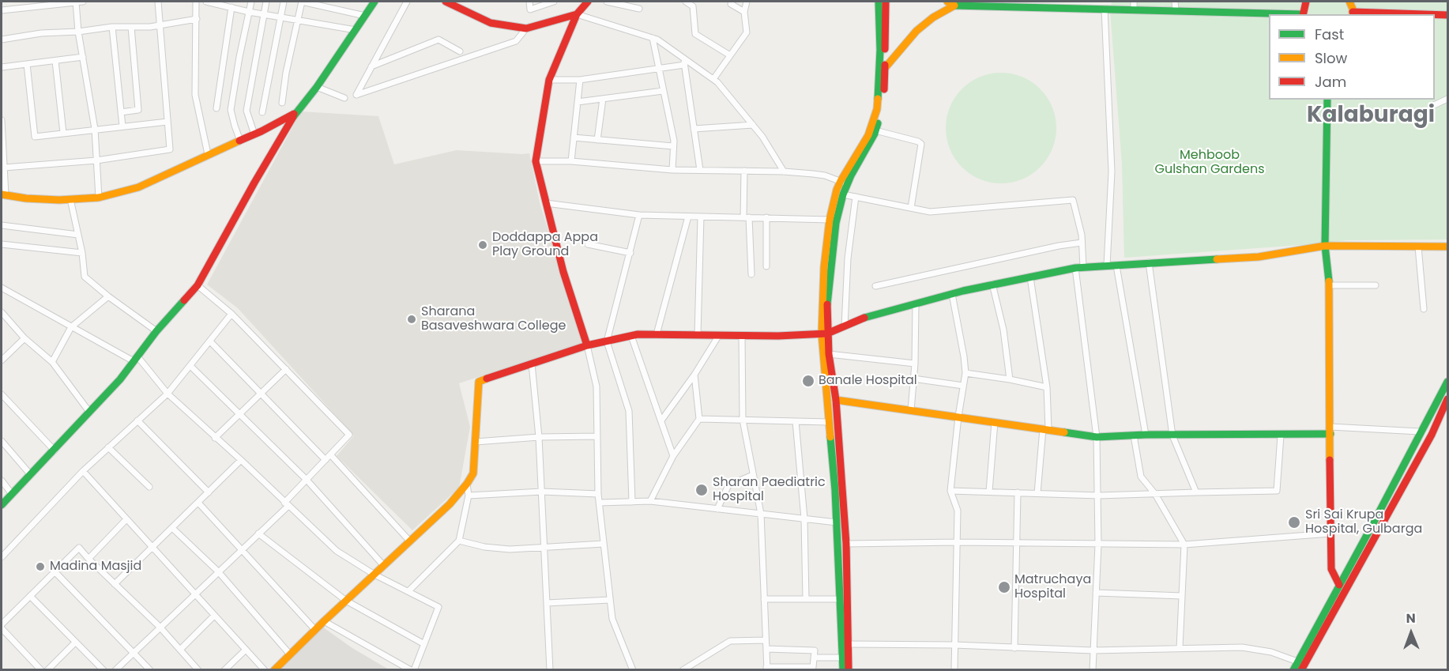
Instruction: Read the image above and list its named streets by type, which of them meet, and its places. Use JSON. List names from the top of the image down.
{
  "districts": ["Kalaburagi"],
  "parks": ["Mehboob Gulshan Gardens"],
  "places": [
    "Doddappa Appa Play Ground",
    "Sharana Basaveshwara College",
    "Banale Hospital",
    "Sharan Paediatric Hospital",
    "Sri Sai Krupa Hospital, Gulbarga",
    "Madina Masjid",
    "Matruchaya Hospital"
  ],
  "legend": ["Fast", "Slow", "Jam"],
  "north": "top"
}
